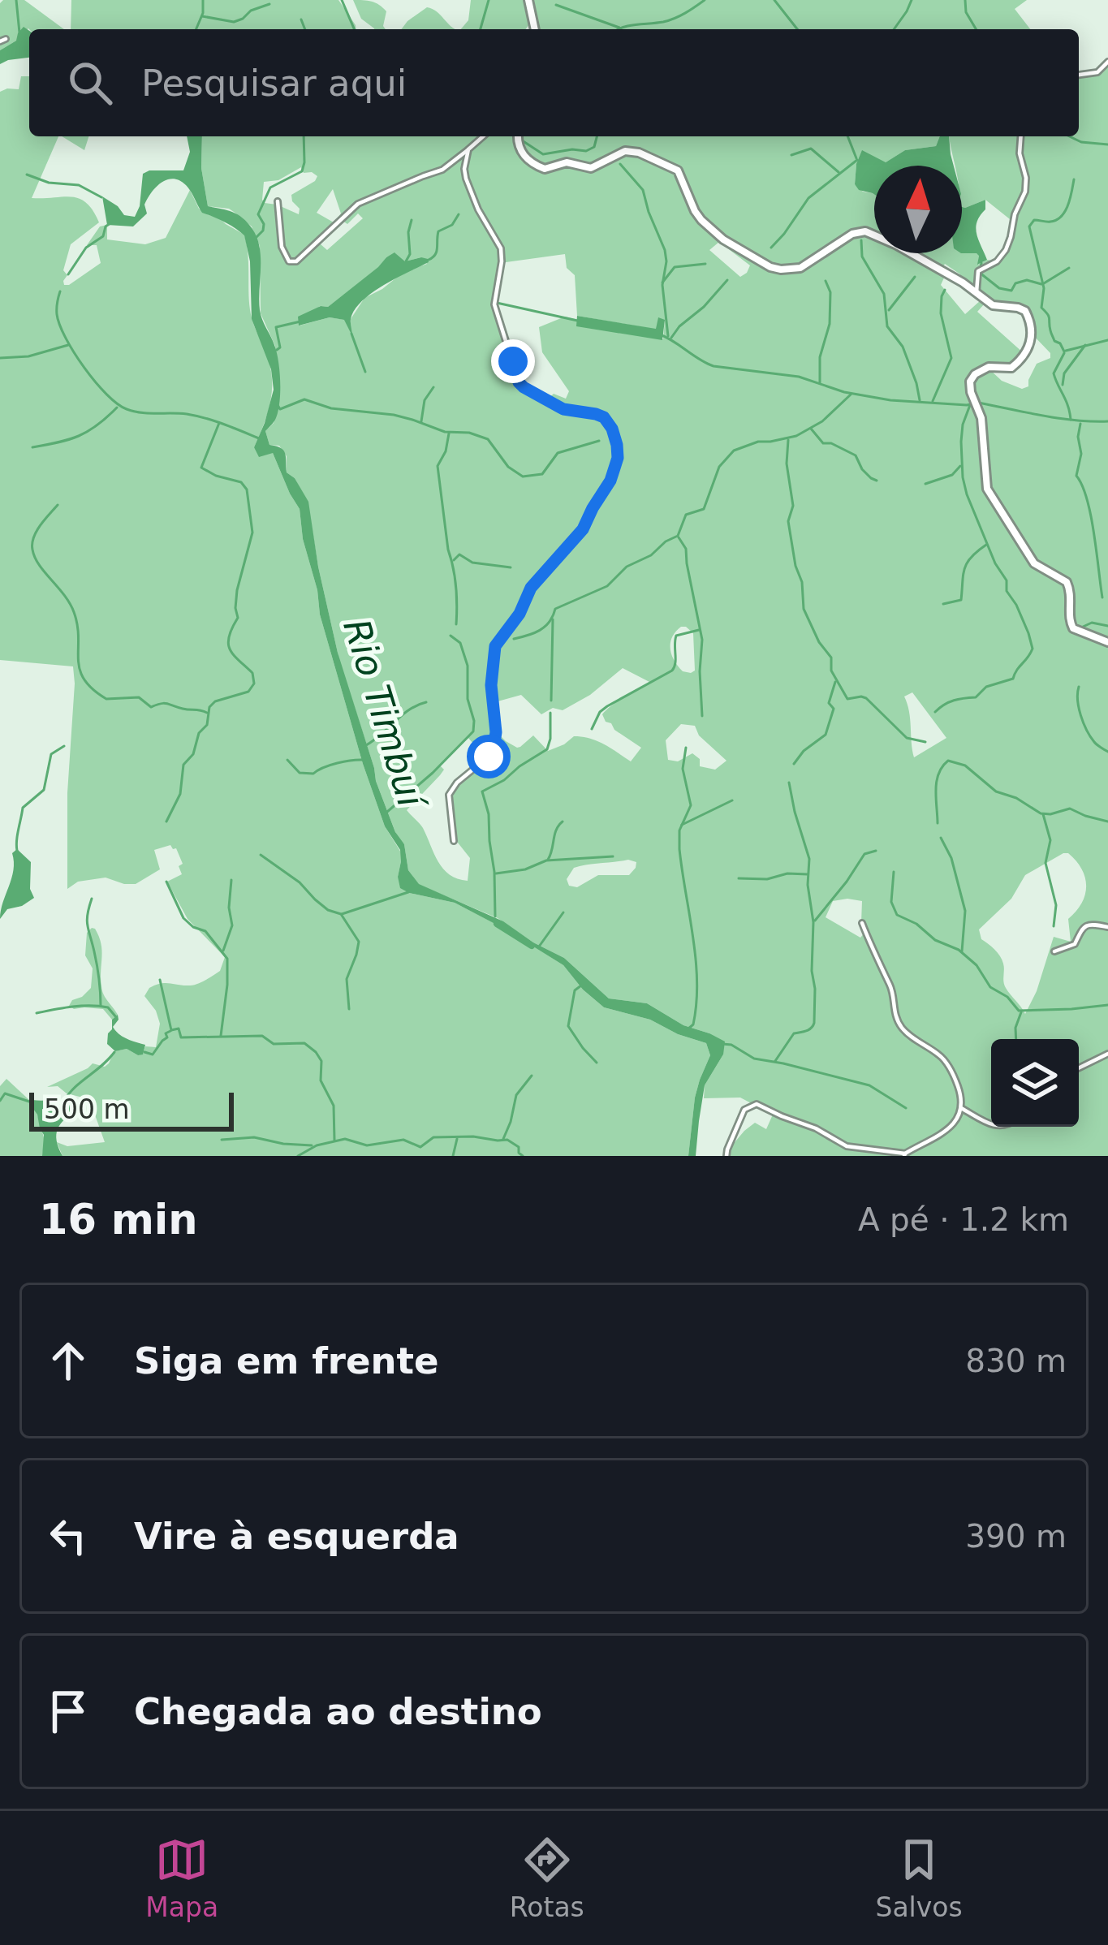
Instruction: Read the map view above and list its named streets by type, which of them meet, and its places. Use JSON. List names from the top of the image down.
{
  "water": ["Rio Timbuí"],
  "scale_bar": "500 m",
  "north": "top",
  "page": {
    "search": "Pesquisar aqui",
    "scale": "500 m",
    "heading": ["16 min", "A pé · 1.2 km"],
    "list": [
      ["Siga em frente", "830 m"],
      ["Vire à esquerda", "390 m"],
      "Chegada ao destino"
    ],
    "nav": ["Mapa", "Rotas", "Salvos"]
  }
}
